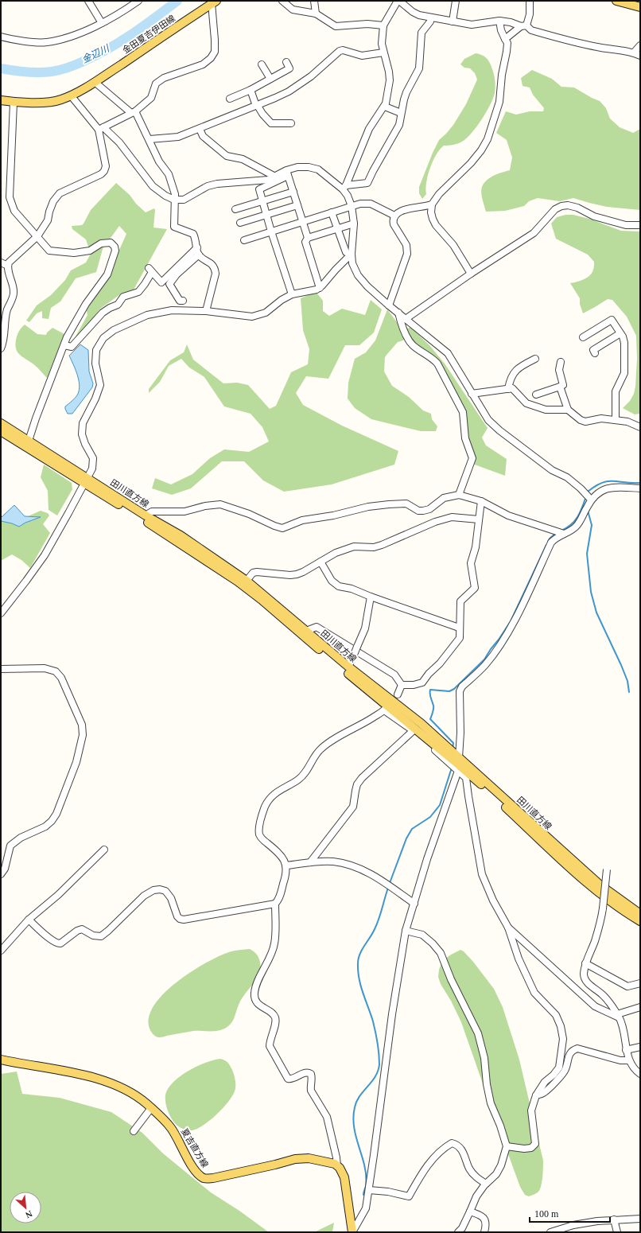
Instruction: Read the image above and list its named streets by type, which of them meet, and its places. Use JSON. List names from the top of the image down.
{
  "streets": {
    "main road": ["金田夏吉伊田線", "田川直方線", "夏吉直方線"]
  },
  "water": ["金辺川"],
  "scale_bar": "100 m",
  "north": "bottom right"
}
